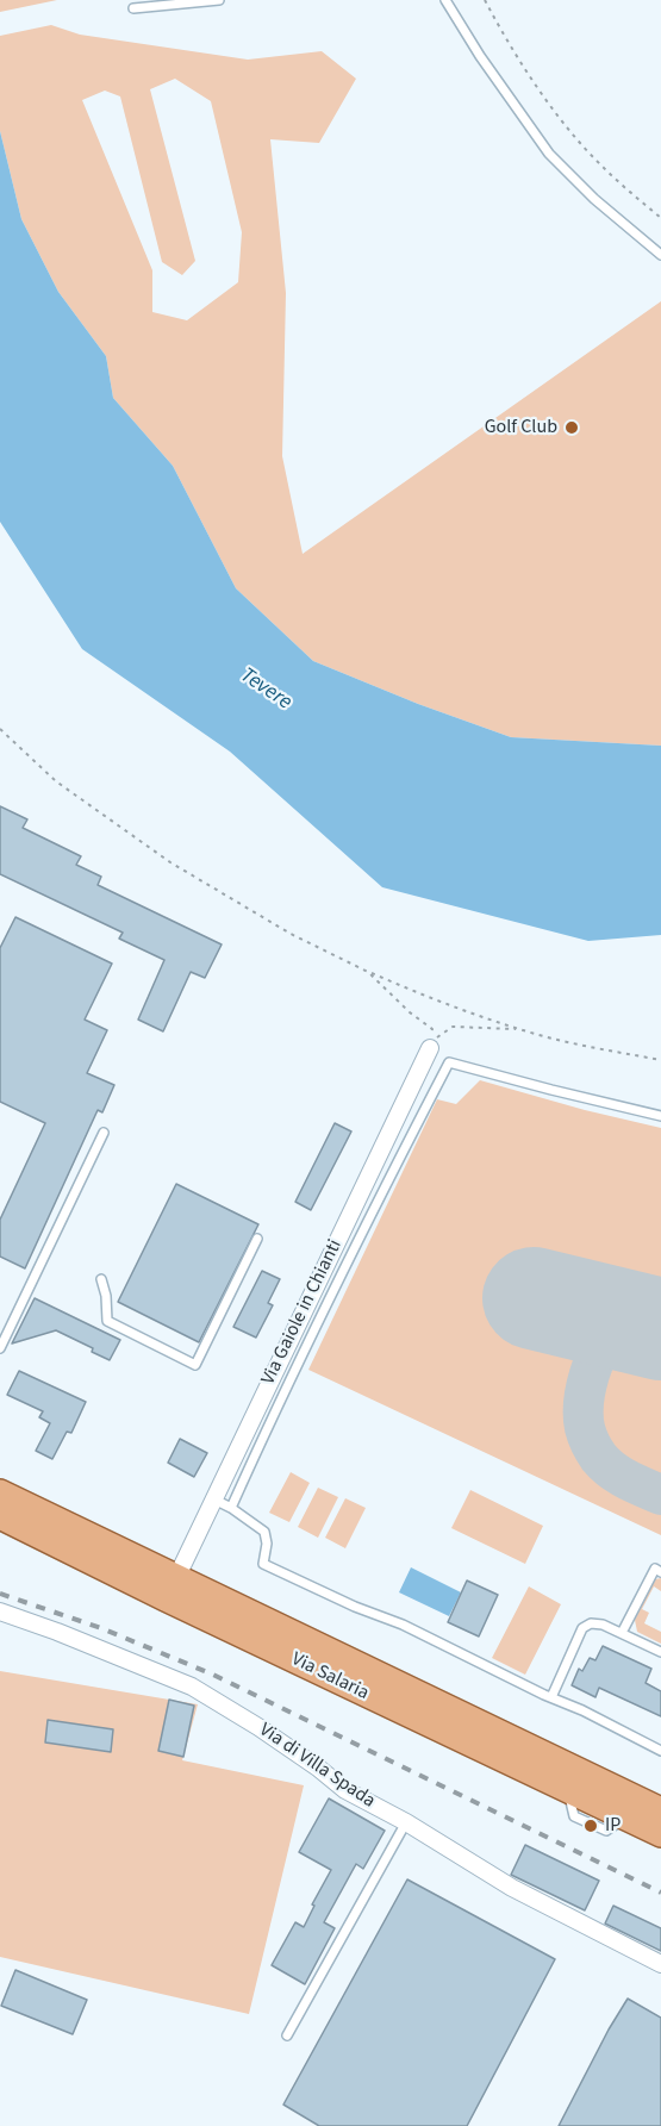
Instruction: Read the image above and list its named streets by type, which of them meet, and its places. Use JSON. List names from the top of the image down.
{
  "streets": {
    "main road": ["Via Salaria"],
    "street": ["Via Gaiole in Chianti", "Via di Villa Spada"]
  },
  "crossings": [
    ["Via Gaiole in Chianti", "Via Salaria"]
  ],
  "water": ["Tevere"],
  "places": ["Golf Club", "IP"]
}
